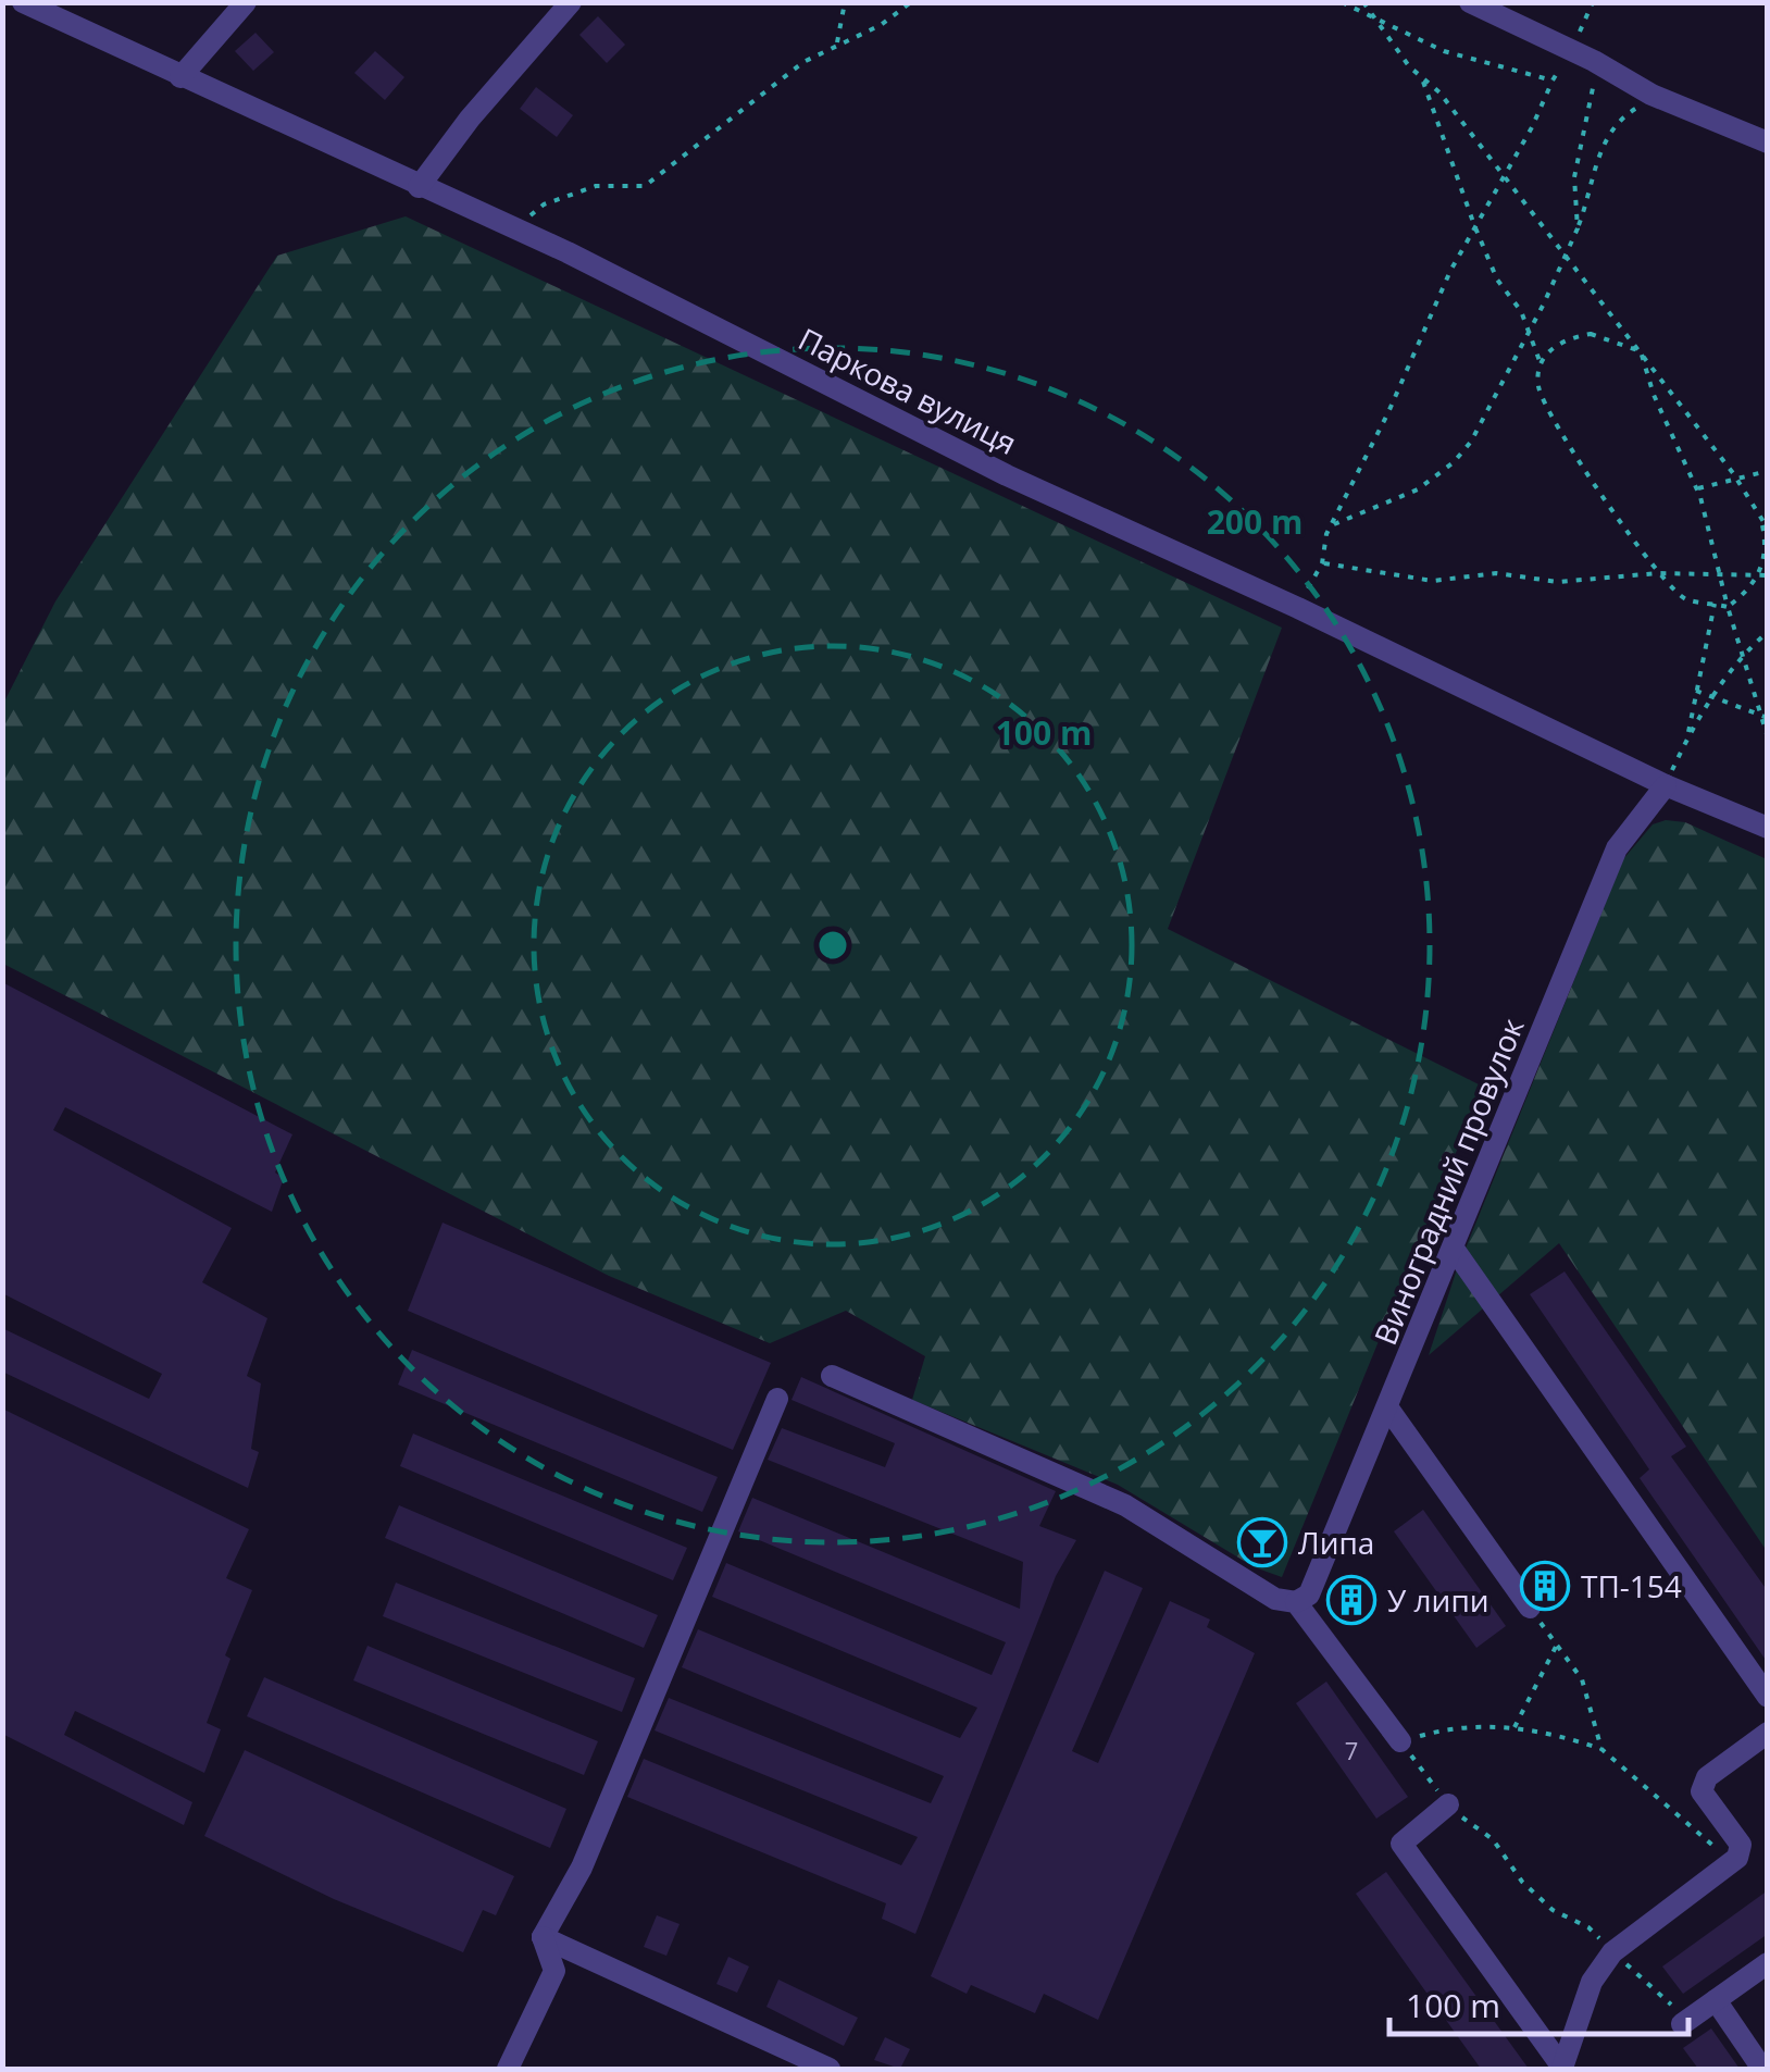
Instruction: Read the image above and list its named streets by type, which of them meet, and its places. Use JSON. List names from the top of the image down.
{
  "streets": {
    "street": ["Паркова вулиця", "Виноградний провулок"]
  },
  "crossings": [
    ["Паркова вулиця", "Виноградний провулок"]
  ],
  "places": {
    "bar": ["Липа"],
    "building": ["ТП-154", "У липи"]
  },
  "house_numbers": ["7"],
  "scale_bar": "100 m",
  "rings": ["200 m", "100 m"]
}
